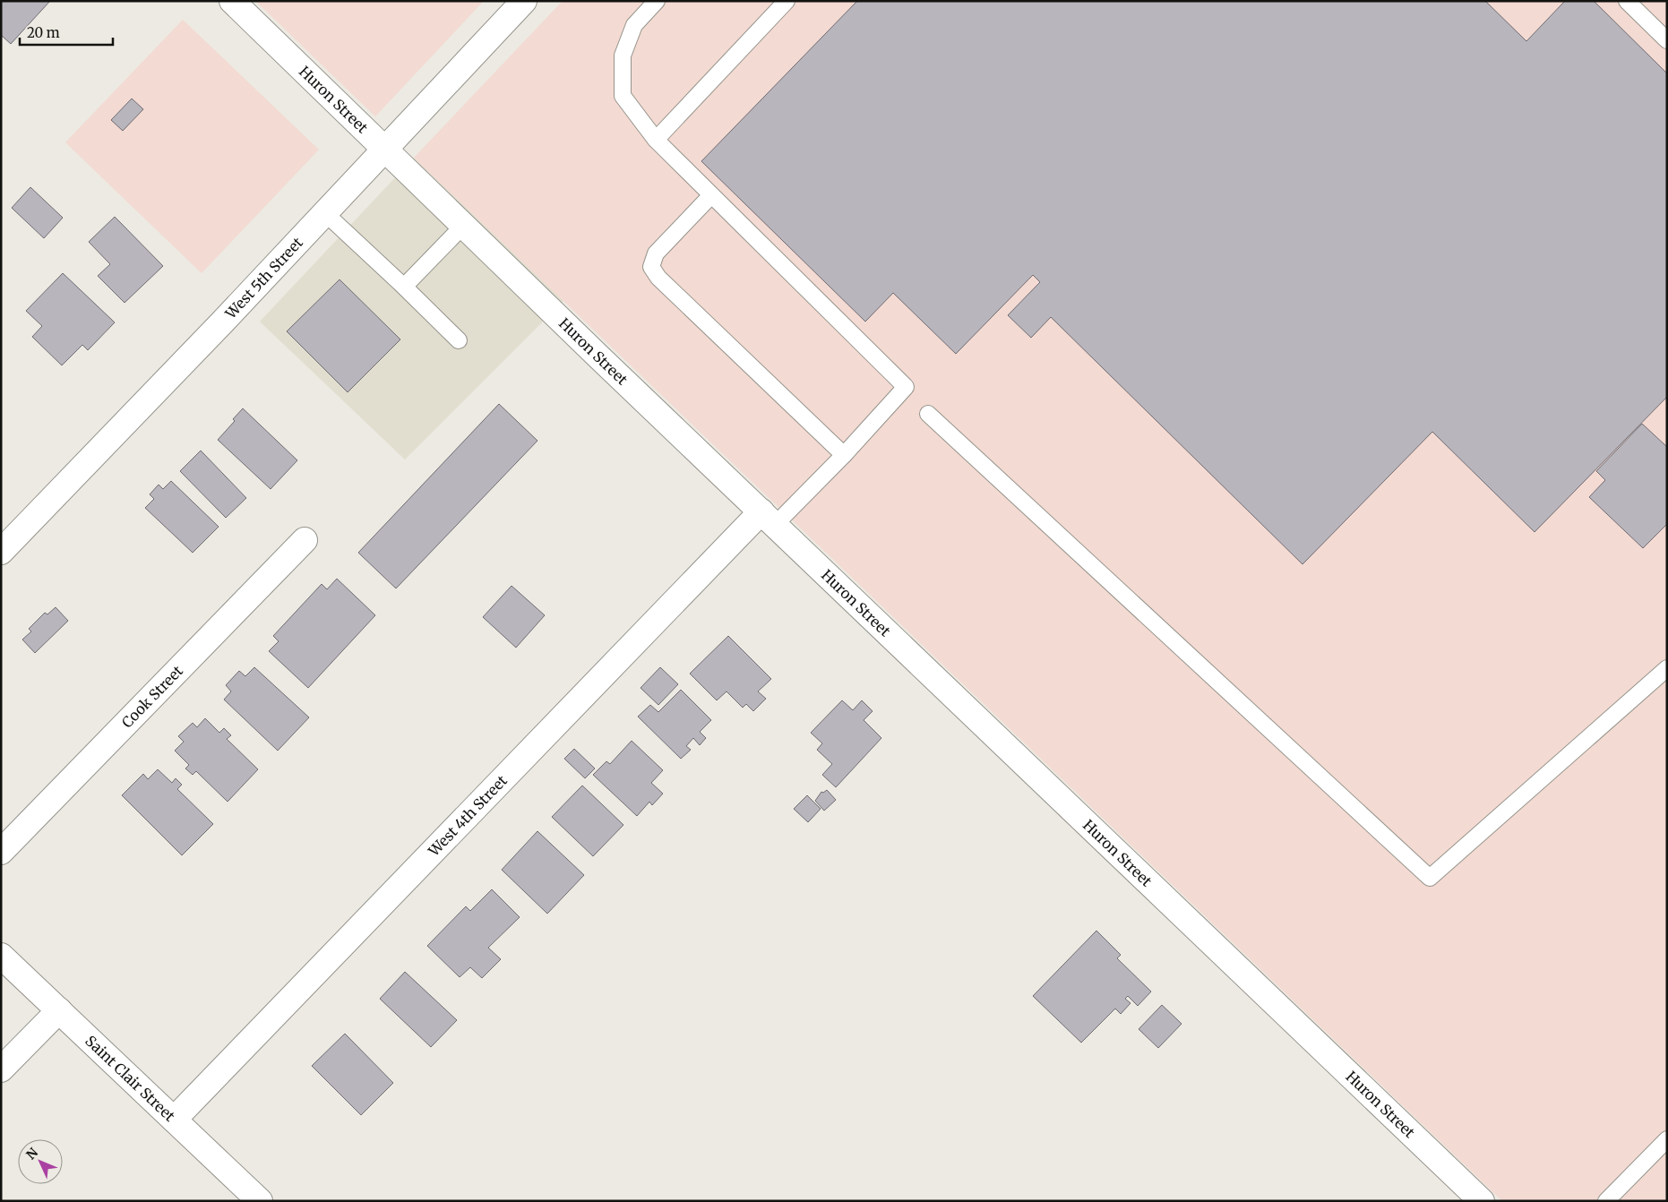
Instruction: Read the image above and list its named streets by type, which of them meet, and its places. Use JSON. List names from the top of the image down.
{
  "streets": {
    "street": [
      "Huron Street",
      "West 5th Street",
      "Cook Street",
      "West 4th Street",
      "Saint Clair Street"
    ]
  },
  "crossings": [
    ["Huron Street", "West 5th Street"],
    ["Huron Street", "West 4th Street"],
    ["West 4th Street", "Saint Clair Street"]
  ],
  "scale_bar": "20 m",
  "north": "top left"
}
